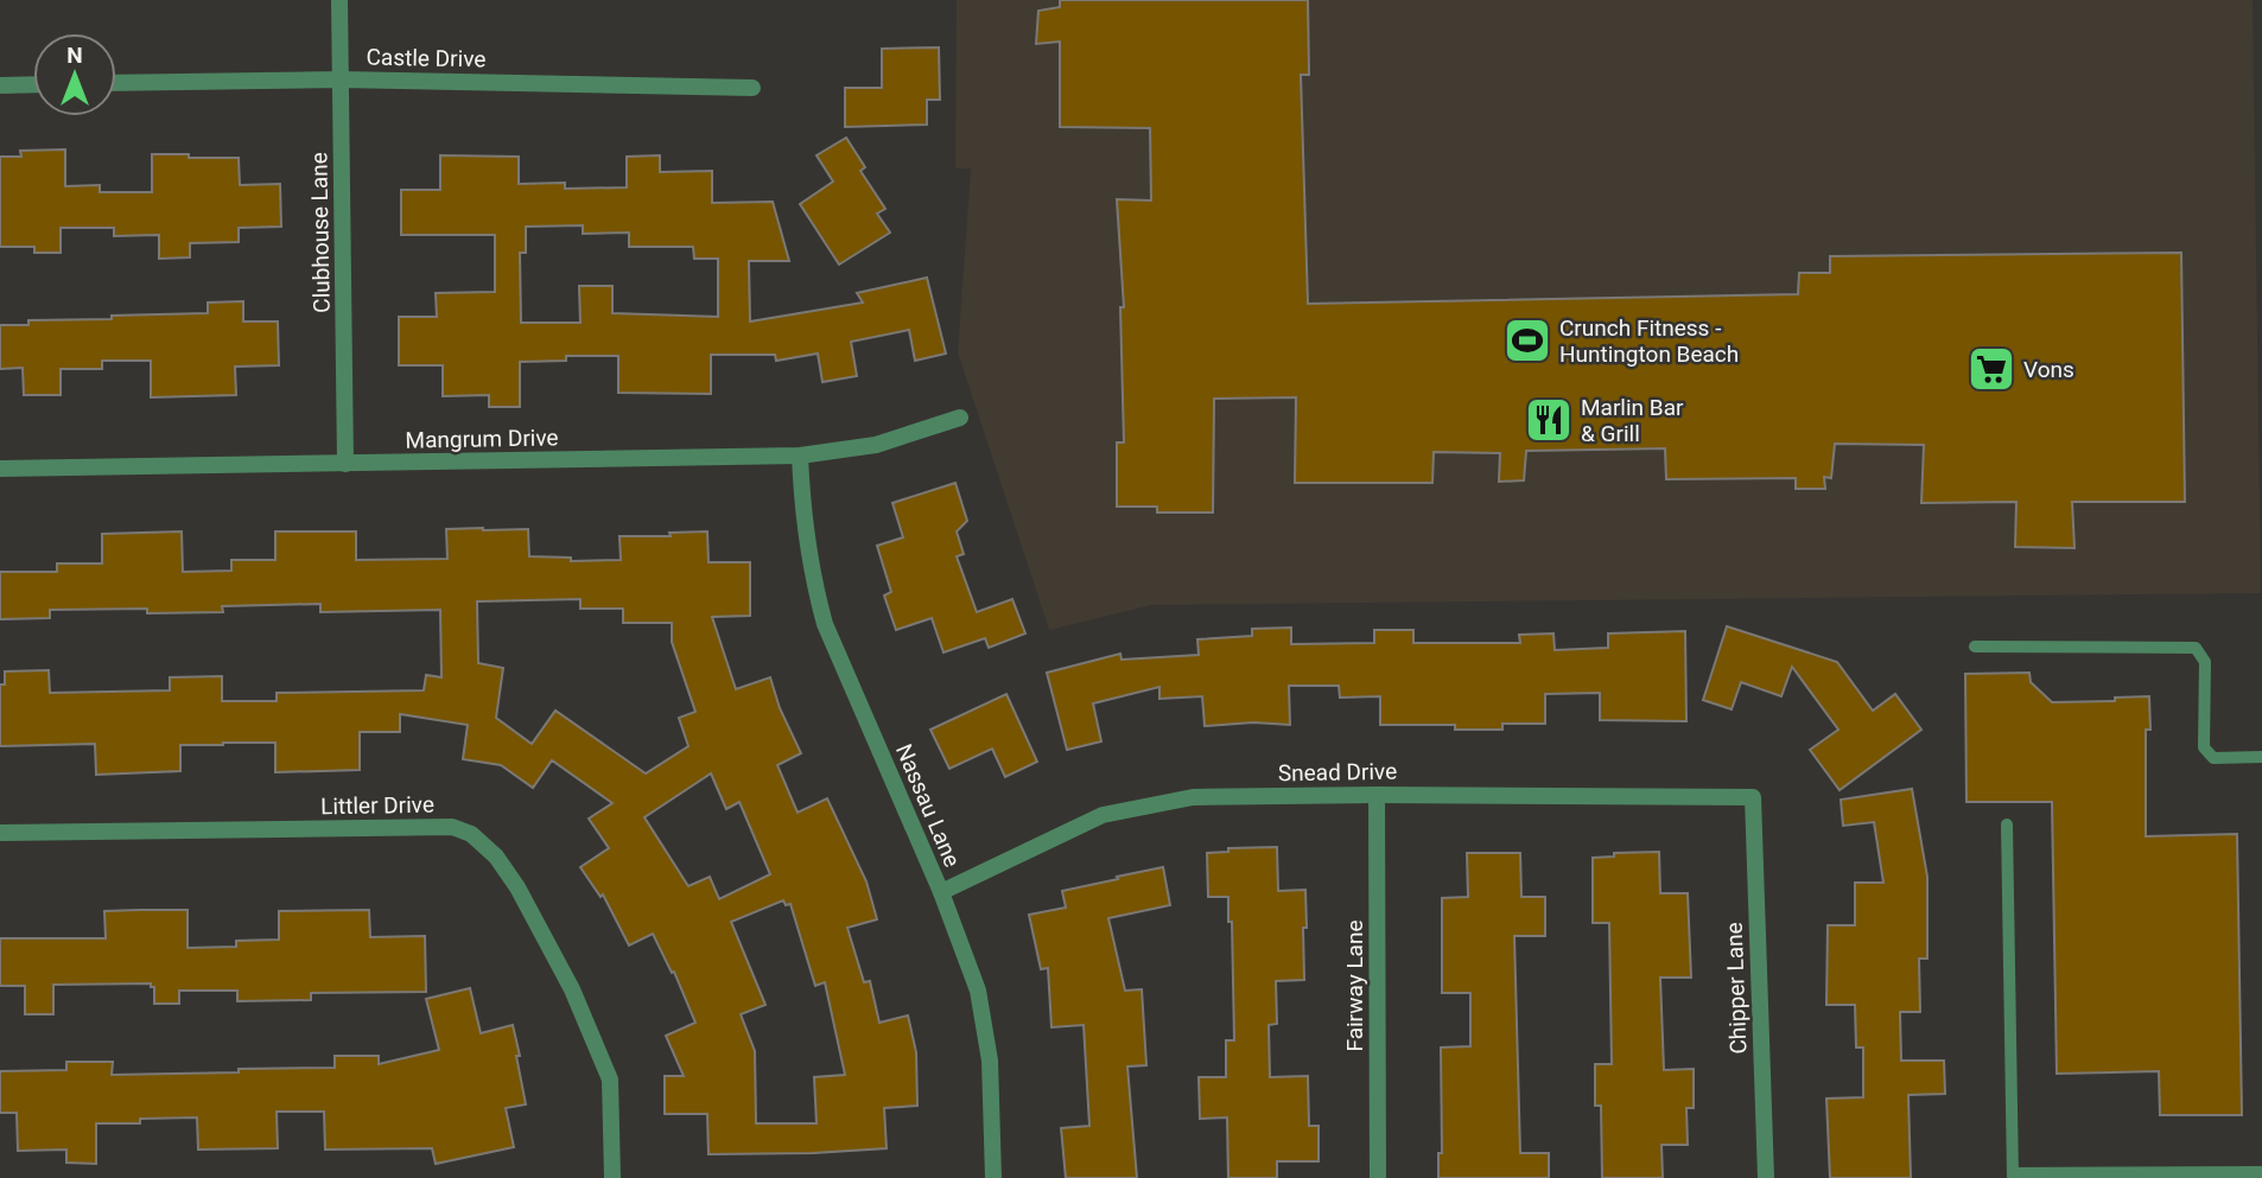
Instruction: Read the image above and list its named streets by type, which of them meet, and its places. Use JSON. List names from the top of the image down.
{
  "streets": {
    "street": [
      "Castle Drive",
      "Clubhouse Lane",
      "Mangrum Drive",
      "Snead Drive",
      "Littler Drive",
      "Nassau Lane",
      "Fairway Lane",
      "Chipper Lane"
    ]
  },
  "crossings": [
    ["Castle Drive", "Clubhouse Lane"],
    ["Clubhouse Lane", "Mangrum Drive"],
    ["Mangrum Drive", "Nassau Lane"],
    ["Snead Drive", "Nassau Lane"],
    ["Snead Drive", "Fairway Lane"],
    ["Snead Drive", "Chipper Lane"]
  ],
  "places": {
    "sports": ["Crunch Fitness - Huntington Beach"],
    "supermarket": ["Vons"],
    "restaurant": ["Marlin Bar & Grill"]
  },
  "north": "top"
}
